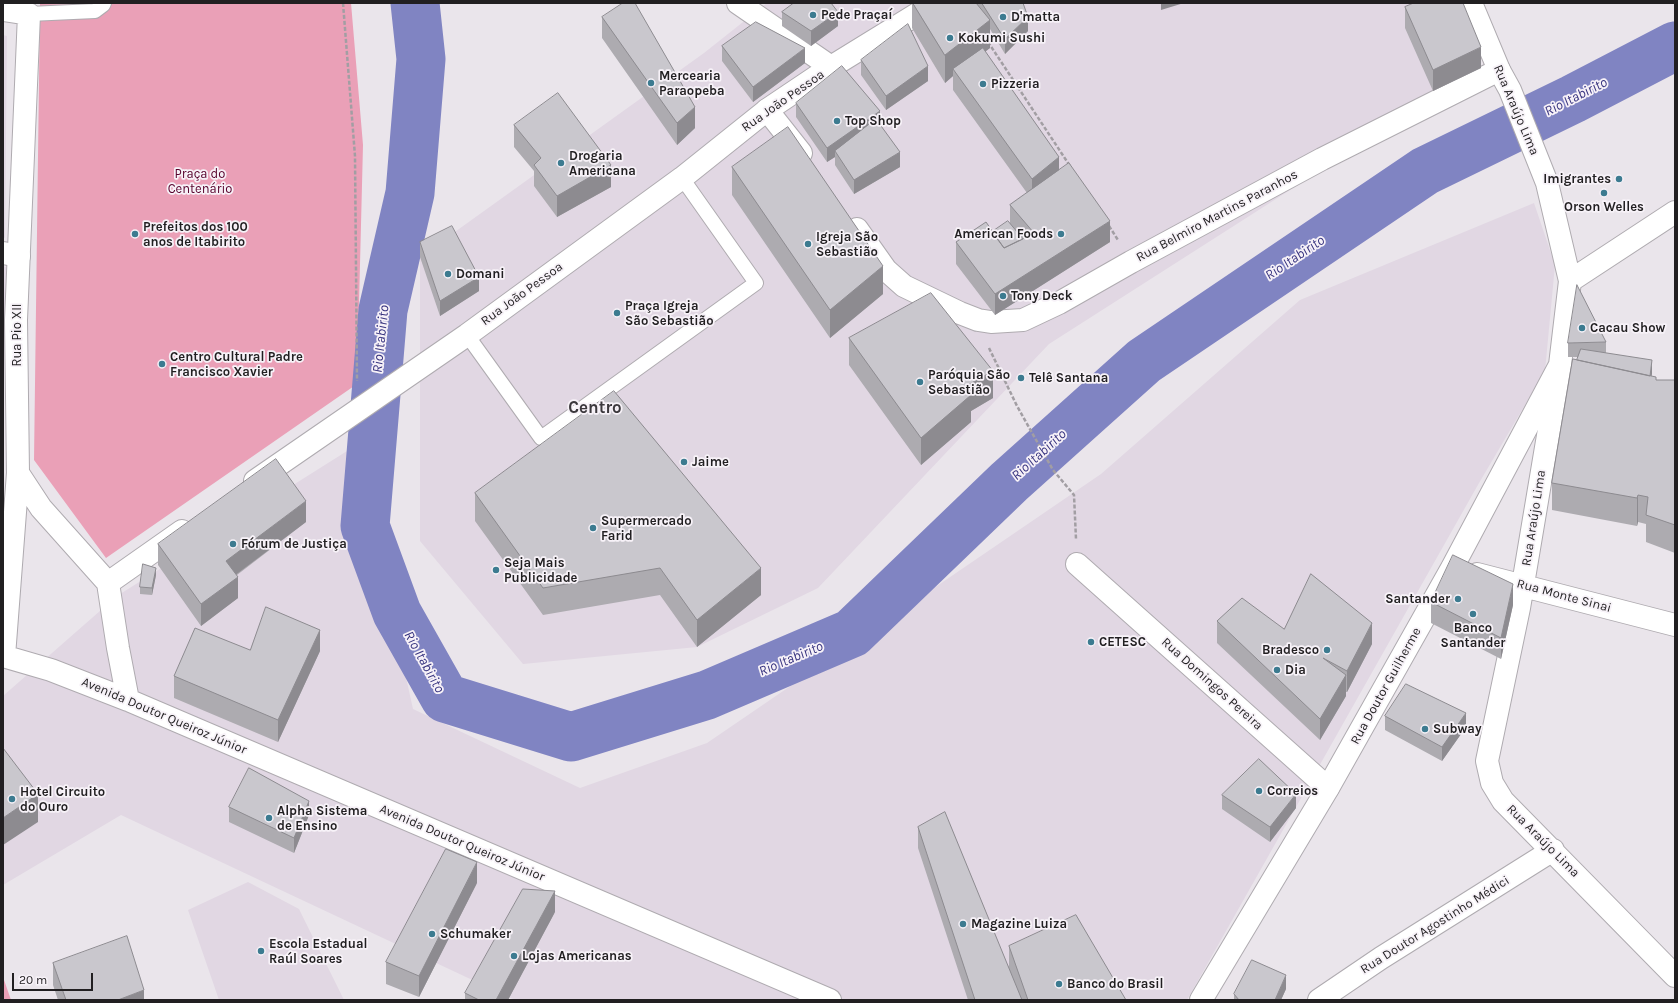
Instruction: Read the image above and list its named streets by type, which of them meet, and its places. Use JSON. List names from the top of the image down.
{
  "streets": {
    "main road": [
      "Rua João Pessoa",
      "Rua Araújo Lima",
      "Rua Belmiro Martins Paranhos",
      "Rua Pio XII",
      "Rua Monte Sinai",
      "Rua Domingos Pereira",
      "Rua Doutor Guilherme",
      "Avenida Doutor Queiroz Júnior",
      "Rua Doutor Agostinho Médici"
    ]
  },
  "crossings": [
    ["Rua Araújo Lima", "Rua Belmiro Martins Paranhos"],
    ["Rua Araújo Lima", "Rua Monte Sinai"],
    ["Rua Araújo Lima", "Rua Doutor Guilherme"],
    ["Rua Araújo Lima", "Rua Doutor Agostinho Médici"],
    ["Rua Pio XII", "Avenida Doutor Queiroz Júnior"],
    ["Rua Monte Sinai", "Rua Doutor Guilherme"],
    ["Rua Domingos Pereira", "Rua Doutor Guilherme"]
  ],
  "districts": ["Centro"],
  "water": ["Rio Itabirito"],
  "parks": ["Praça do Centenário"],
  "places": [
    "Pede Praçaí",
    "D'matta",
    "Kokumi Sushi",
    "Mercearia Paraopeba",
    "Pizzeria",
    "Top Shop",
    "Drogaria Americana",
    "Imigrantes",
    "Orson Welles",
    "Prefeitos dos 100 anos de Itabirito",
    "American Foods",
    "Igreja São Sebastião",
    "Domani",
    "Tony Deck",
    "Praça Igreja São Sebastião",
    "Cacau Show",
    "Centro Cultural Padre Francisco Xavier",
    "Telê Santana",
    "Paróquia São Sebastião",
    "Jaime",
    "Supermercado Farid",
    "Fórum de Justiça",
    "Seja Mais Publicidade",
    "Santander",
    "Banco Santander",
    "CETESC",
    "Bradesco",
    "Dia",
    "Subway",
    "Correios",
    "Hotel Circuito do Ouro",
    "Alpha Sistema de Ensino",
    "Magazine Luiza",
    "Schumaker",
    "Escola Estadual Raúl Soares",
    "Lojas Americanas",
    "Banco do Brasil"
  ],
  "scale_bar": "20 m"
}
